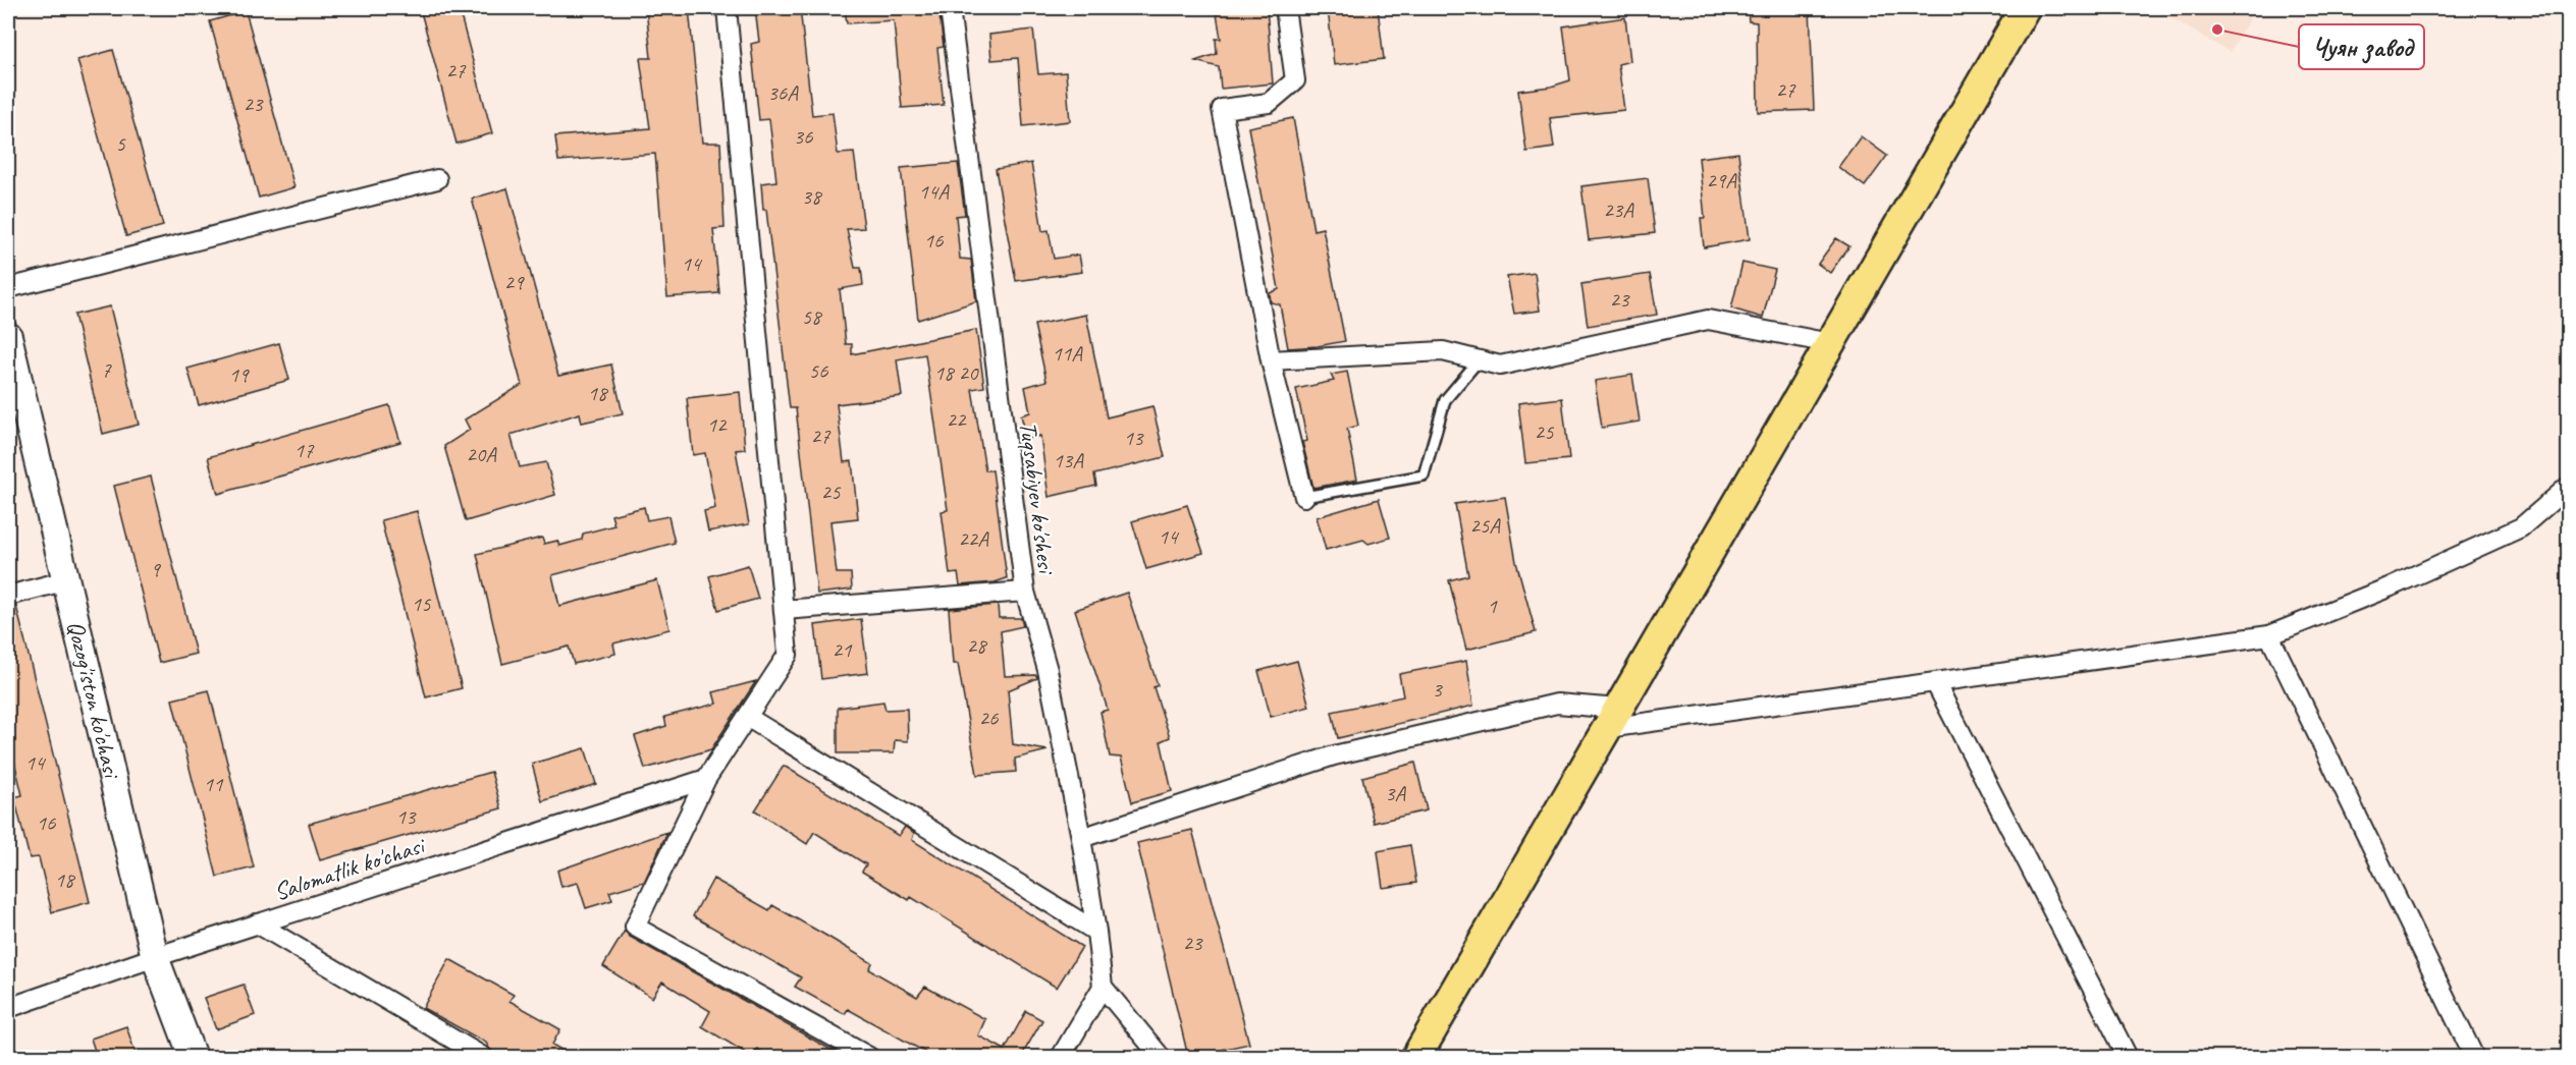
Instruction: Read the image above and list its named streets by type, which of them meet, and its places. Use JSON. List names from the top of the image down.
{
  "streets": {
    "street": ["Tuqsabiyev ko'shesi", "Qozog'iston ko'chasi", "Salomatlik ko'chasi"]
  },
  "crossings": [
    ["Qozog'iston ko'chasi", "Salomatlik ko'chasi"]
  ],
  "places": ["Чуян завод"],
  "house_numbers": [
    "27",
    "27",
    "36A",
    "23",
    "36",
    "5",
    "29A",
    "14A",
    "38",
    "23A",
    "16",
    "14",
    "29",
    "23",
    "58",
    "11A",
    "7",
    "56",
    "18 20",
    "19",
    "18",
    "22",
    "12",
    "25",
    "27",
    "13",
    "17",
    "20A",
    "13A",
    "25",
    "25A",
    "14",
    "22A",
    "9",
    "15",
    "1",
    "28",
    "21",
    "3",
    "26",
    "14",
    "11",
    "3A",
    "13",
    "16",
    "18",
    "23"
  ]
}
